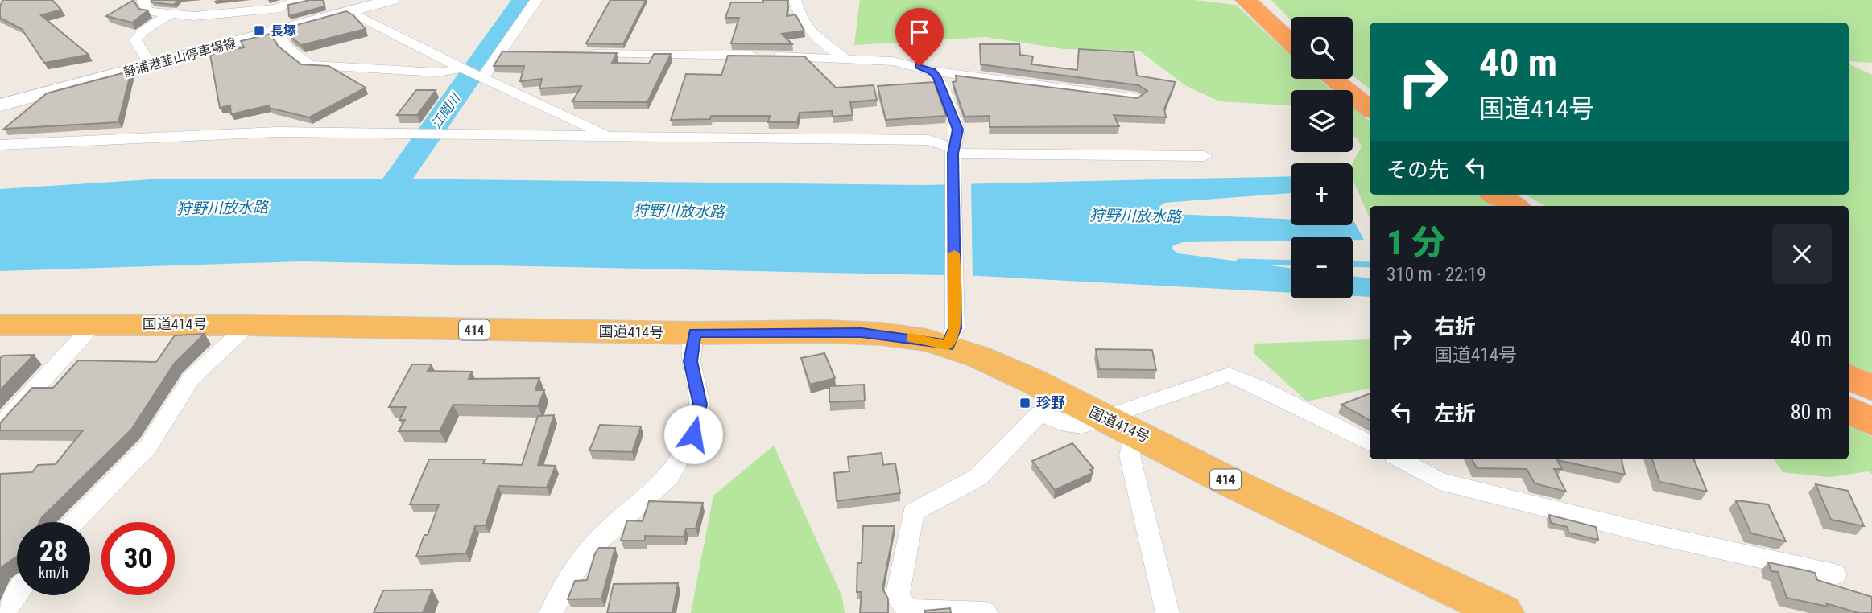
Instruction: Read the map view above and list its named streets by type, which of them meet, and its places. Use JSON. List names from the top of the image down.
{
  "streets": {
    "highway": ["国道414号", "414"],
    "main road": ["静浦港韮山停車場線"]
  },
  "water": ["江間川", "狩野川放水路"],
  "places": {
    "transit": ["長塚", "珍野"]
  },
  "page": {
    "map_buttons": ["+", "−"],
    "turn": ["40 m", "国道414号"],
    "then": "その先",
    "heading": ["1 分", "310 m · 22:19"],
    "list": [
      {
        "name": "右折",
        "note": "国道414号",
        "value": "40 m"
      },
      {
        "name": "左折",
        "value": "80 m"
      }
    ],
    "speed": "28 km/h",
    "limit": "30"
  }
}
